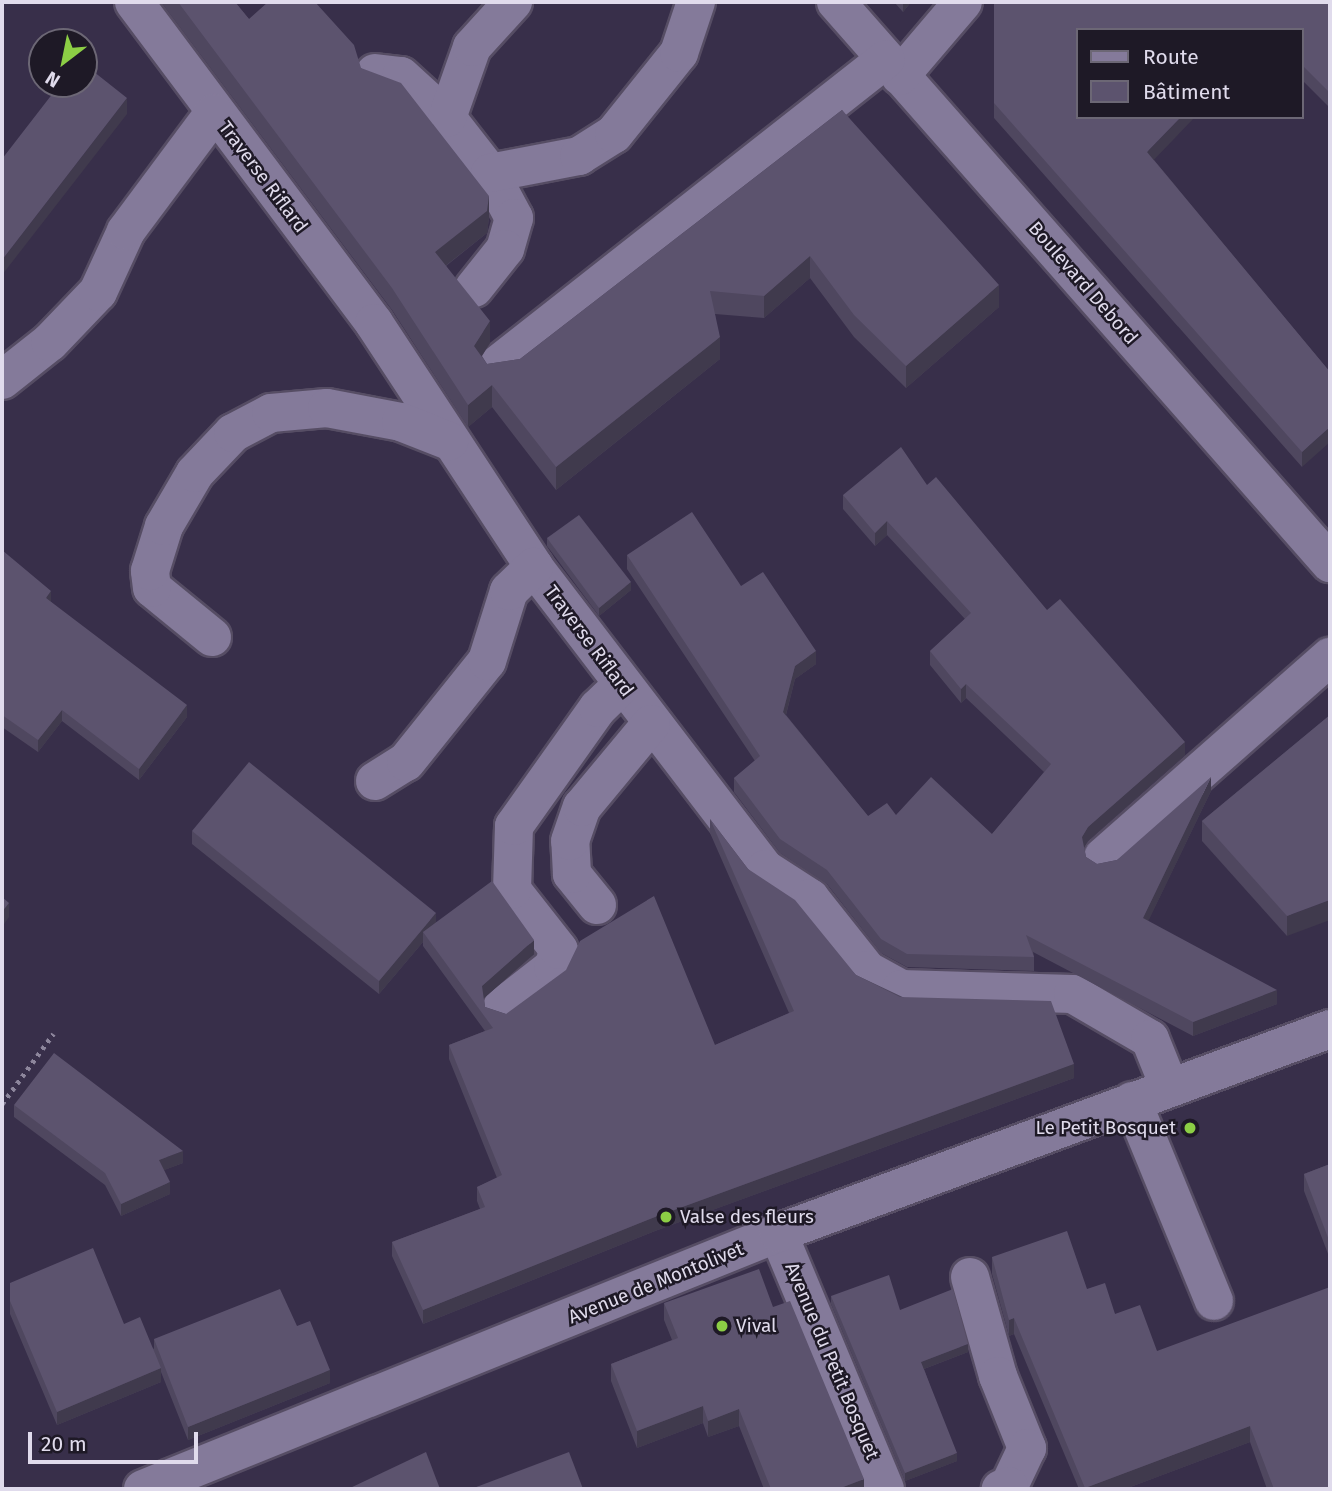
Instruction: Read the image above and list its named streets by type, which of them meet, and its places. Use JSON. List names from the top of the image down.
{
  "streets": {
    "street": [
      "Traverse Riflard",
      "Boulevard Debord",
      "Avenue de Montolivet",
      "Avenue du Petit Bosquet"
    ]
  },
  "crossings": [
    ["Traverse Riflard", "Avenue de Montolivet"],
    ["Avenue de Montolivet", "Avenue du Petit Bosquet"]
  ],
  "places": ["Le Petit Bosquet", "Valse des fleurs", "Vival"],
  "legend": ["Route", "Bâtiment"],
  "scale_bar": "20 m",
  "north": "bottom left"
}
